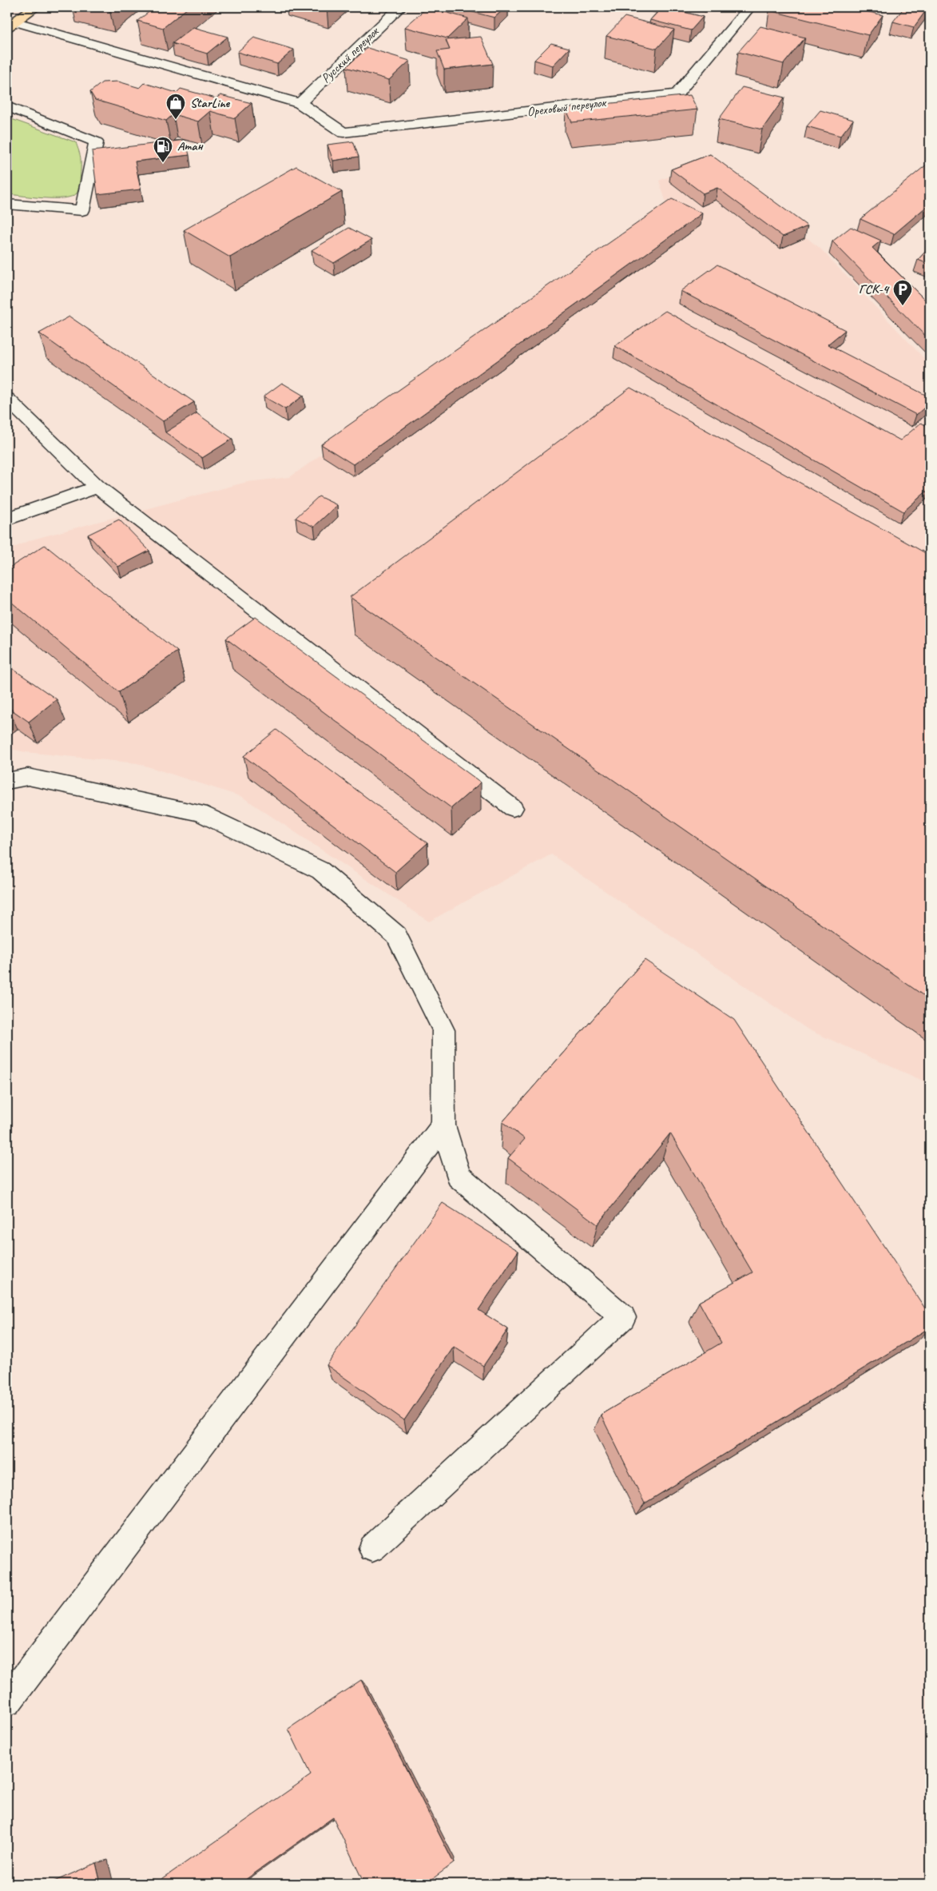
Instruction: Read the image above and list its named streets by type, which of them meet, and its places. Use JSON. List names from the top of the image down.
{
  "streets": {
    "street": ["Русский переулок", "Ореховый переулок"]
  },
  "crossings": [
    ["Русский переулок", "Ореховый переулок"]
  ],
  "places": {
    "shop": ["StarLine"],
    "fuel station": ["Атан"],
    "parking": ["ГСК-4"]
  }
}
